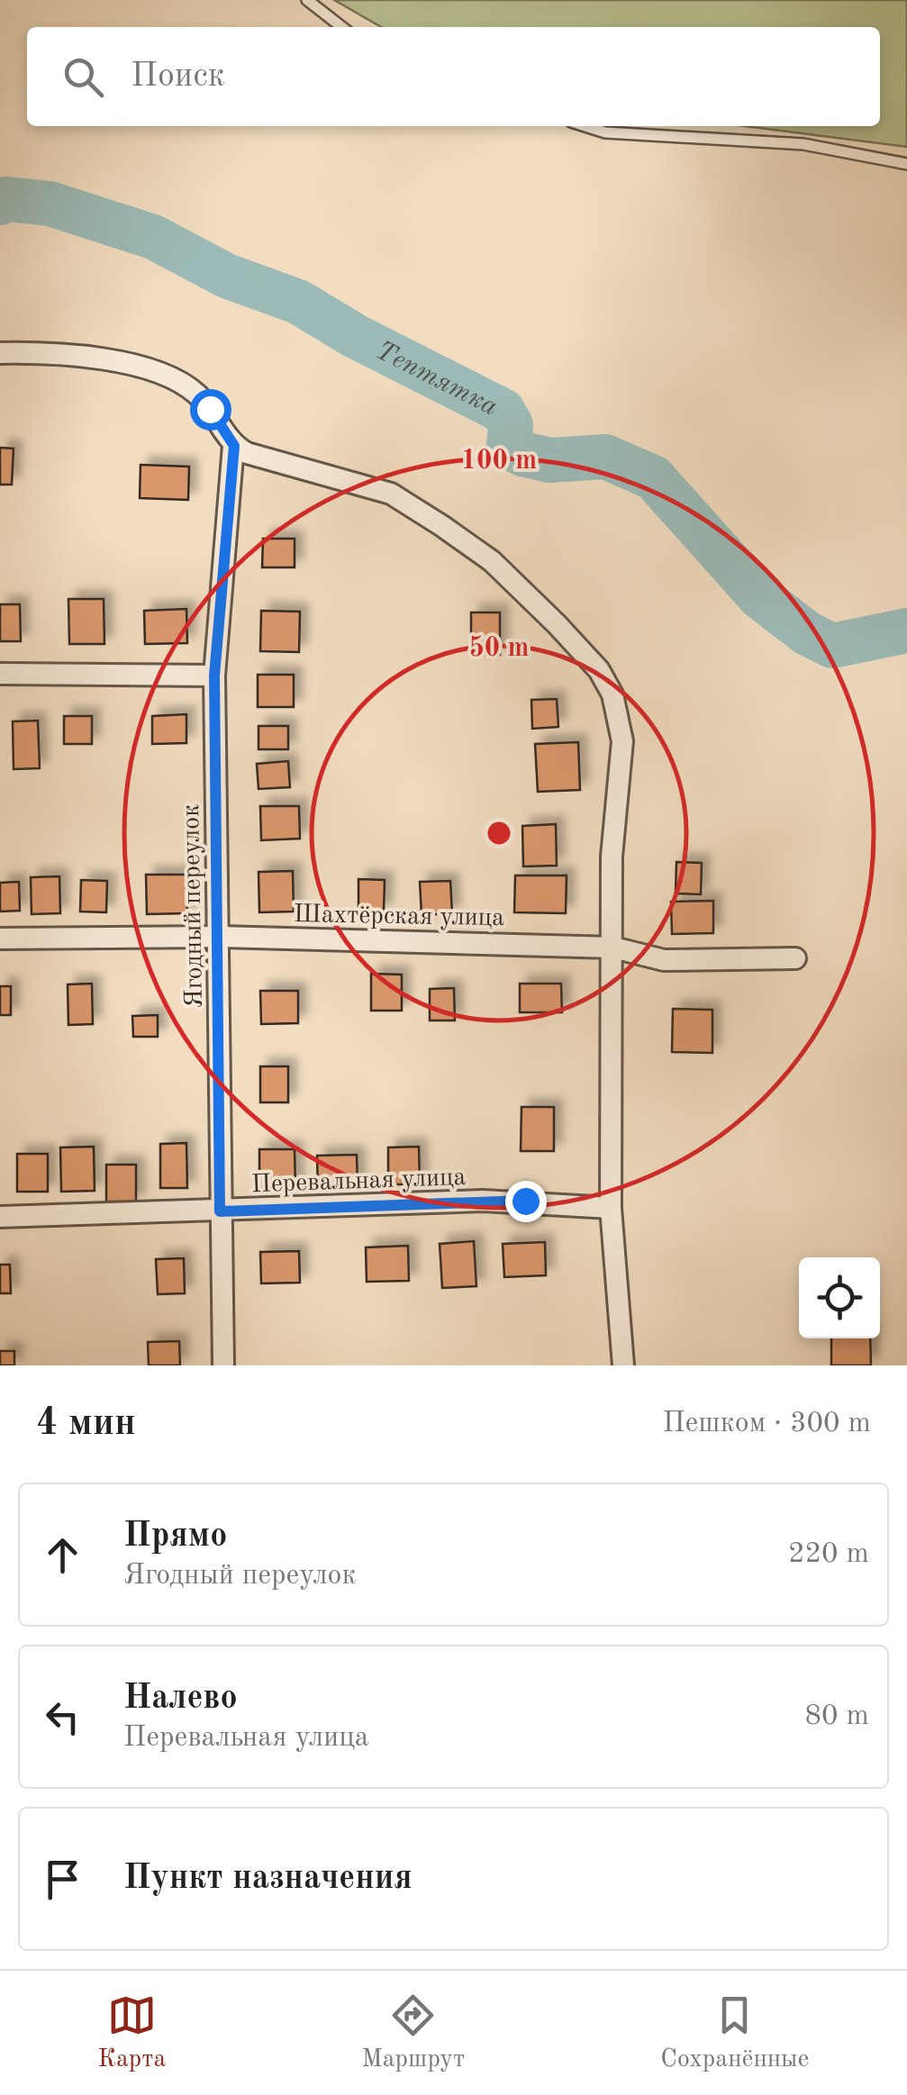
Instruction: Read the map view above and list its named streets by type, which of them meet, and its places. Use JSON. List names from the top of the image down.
{
  "streets": {
    "street": ["Ягодный переулок", "Шахтёрская улица", "Перевальная улица"]
  },
  "crossings": [
    ["Ягодный переулок", "Шахтёрская улица"],
    ["Ягодный переулок", "Перевальная улица"]
  ],
  "water": ["Тептятка"],
  "page": {
    "search": "Поиск",
    "heading": ["4 мин", "Пешком · 300 m"],
    "list": [
      ["Прямо", "Ягодный переулок", "220 m"],
      ["Налево", "Перевальная улица", "80 m"],
      "Пункт назначения"
    ],
    "nav": ["Карта", "Маршрут", "Сохранённые"]
  },
  "rings": ["100 m", "50 m"]
}
